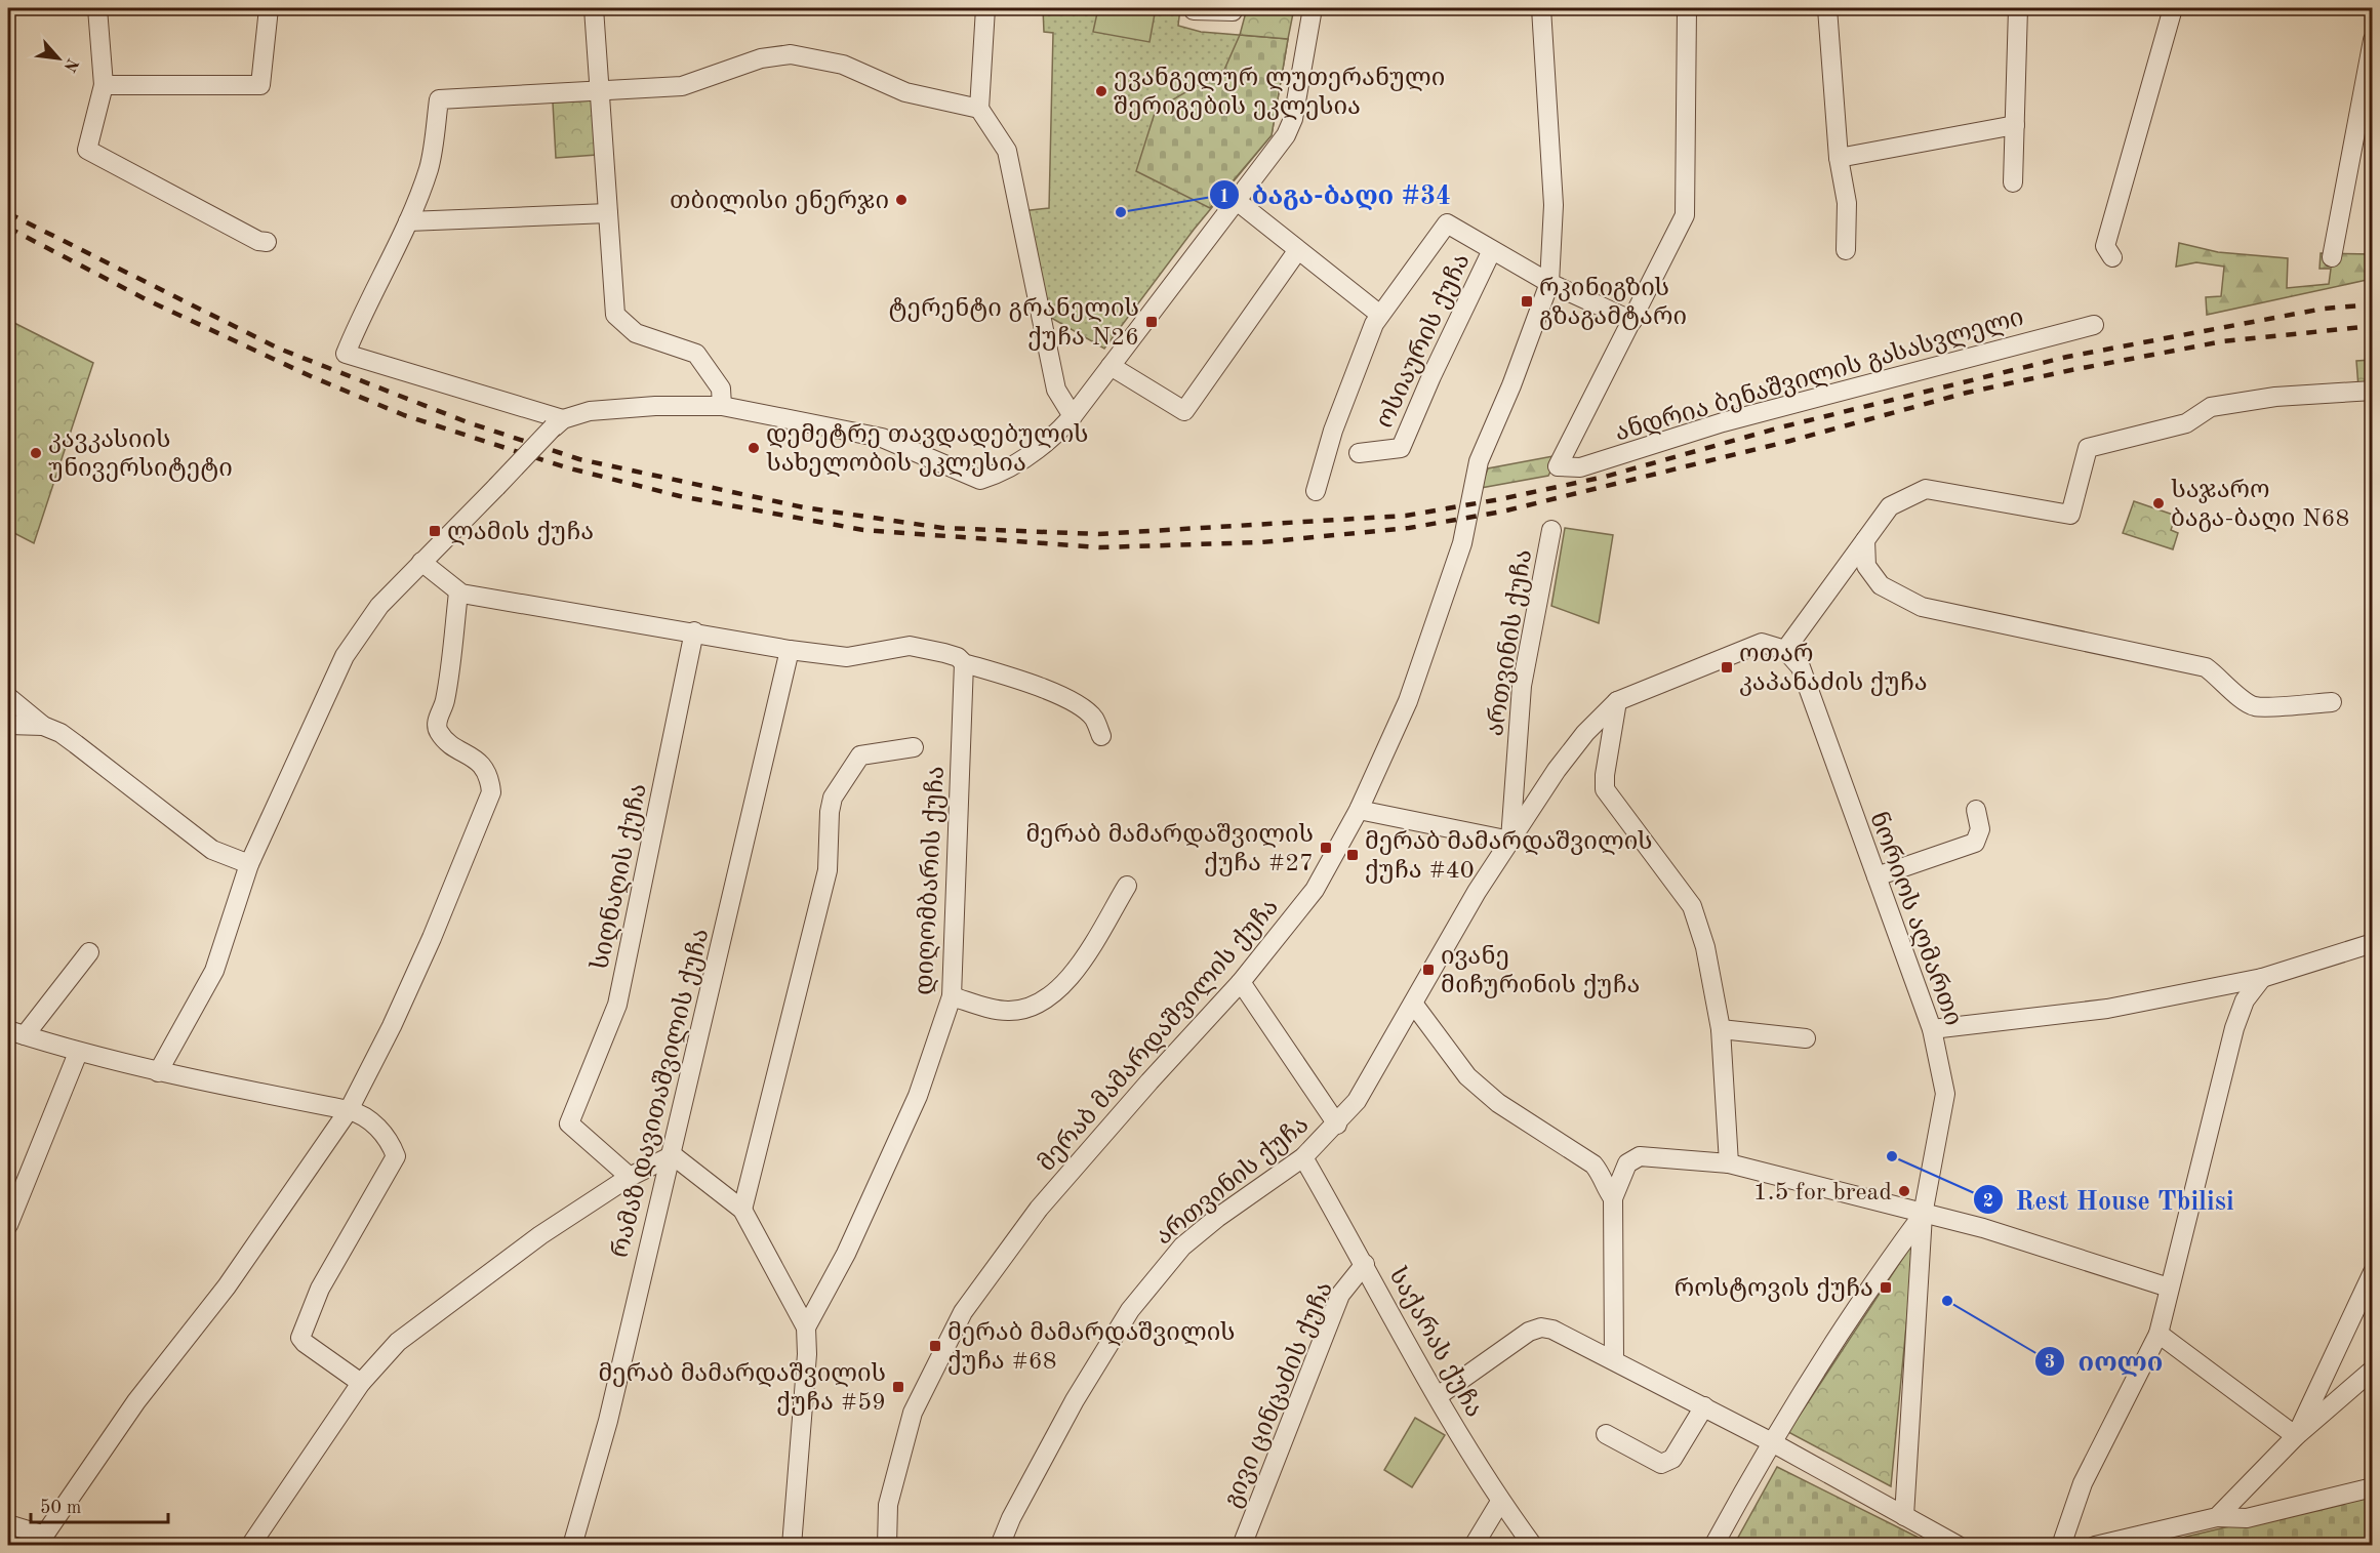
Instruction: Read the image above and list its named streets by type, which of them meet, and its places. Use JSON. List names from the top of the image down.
{
  "streets": {
    "street": [
      "ოსიაურის ქუჩა",
      "ანდრია ბენაშვილის გასასვლელი",
      "ართვინის ქუჩა",
      "სიღნაღის ქუჩა",
      "დიღომბარის ქუჩა",
      "ნორიოს აღმართი",
      "მერაბ მამარდაშვილის ქუჩა",
      "რამაზ დავითაშვილის ქუჩა",
      "საქარას ქუჩა",
      "გივი ცინცაძის ქუჩა"
    ]
  },
  "crossings": [
    ["ართვინის ქუჩა", "საქარას ქუჩა"],
    ["საქარას ქუჩა", "გივი ცინცაძის ქუჩა"]
  ],
  "places": {
    "other": [
      "ევანგელურ ლუთერანული შერიგების ეკლესია",
      "თბილისი ენერჯი",
      "ბაგა-ბაღი #34",
      "დემეტრე თავდადებულის სახელობის ეკლესია",
      "კავკასიის უნივერსიტეტი",
      "საჯარო ბაგა-ბაღი N68",
      "Rest House Tbilisi",
      "1.5 for bread",
      "იოლი"
    ],
    "transit": [
      "რკინიგზის გზაგამტარი",
      "ტერენტი გრანელის ქუჩა N26",
      "ლამის ქუჩა",
      "ოთარ კაპანაძის ქუჩა",
      "მერაბ მამარდაშვილის ქუჩა #27",
      "მერაბ მამარდაშვილის ქუჩა #40",
      "ივანე მიჩურინის ქუჩა",
      "როსტოვის ქუჩა",
      "მერაბ მამარდაშვილის ქუჩა #68",
      "მერაბ მამარდაშვილის ქუჩა #59"
    ]
  },
  "scale_bar": "50 m",
  "north": "bottom right"
}
